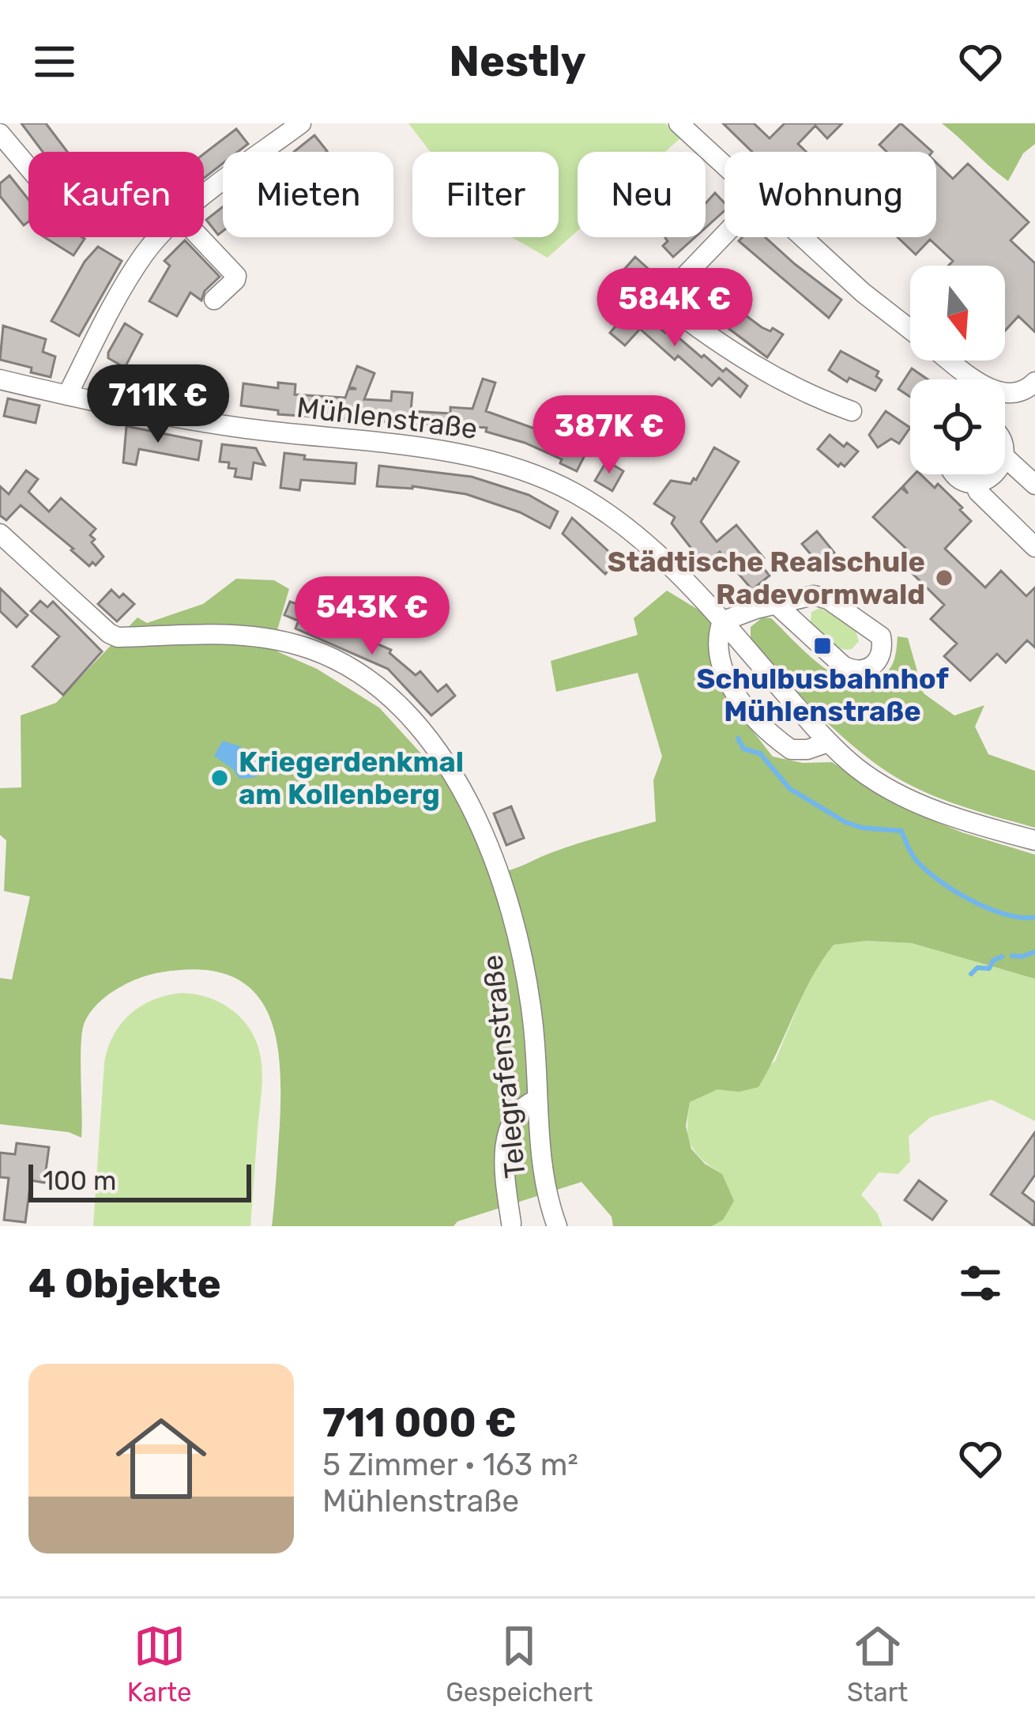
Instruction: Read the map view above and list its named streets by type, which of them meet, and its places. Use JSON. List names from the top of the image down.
{
  "streets": {
    "street": ["Mühlenstraße", "Telegrafenstraße"]
  },
  "places": {
    "other": ["Städtische Realschule Radevormwald", "Kriegerdenkmal am Kollenberg"],
    "transit": ["Schulbusbahnhof Mühlenstraße"]
  },
  "scale_bar": "100 m",
  "north": "bottom",
  "page": {
    "header": "Nestly",
    "chip": [
      "Kaufen",
      "Mieten",
      "Filter",
      "Neu",
      "Wohnung"
    ],
    "price": [
      "584K €",
      "711K €",
      "387K €",
      "543K €"
    ],
    "scale": "100 m",
    "heading": "4 Objekte",
    "list": [
      {
        "name": "711 000 €",
        "note": "5 Zimmer · 163 m² · Mühlenstraße"
      }
    ],
    "tabs": ["Karte", "Gespeichert", "Start"]
  }
}
